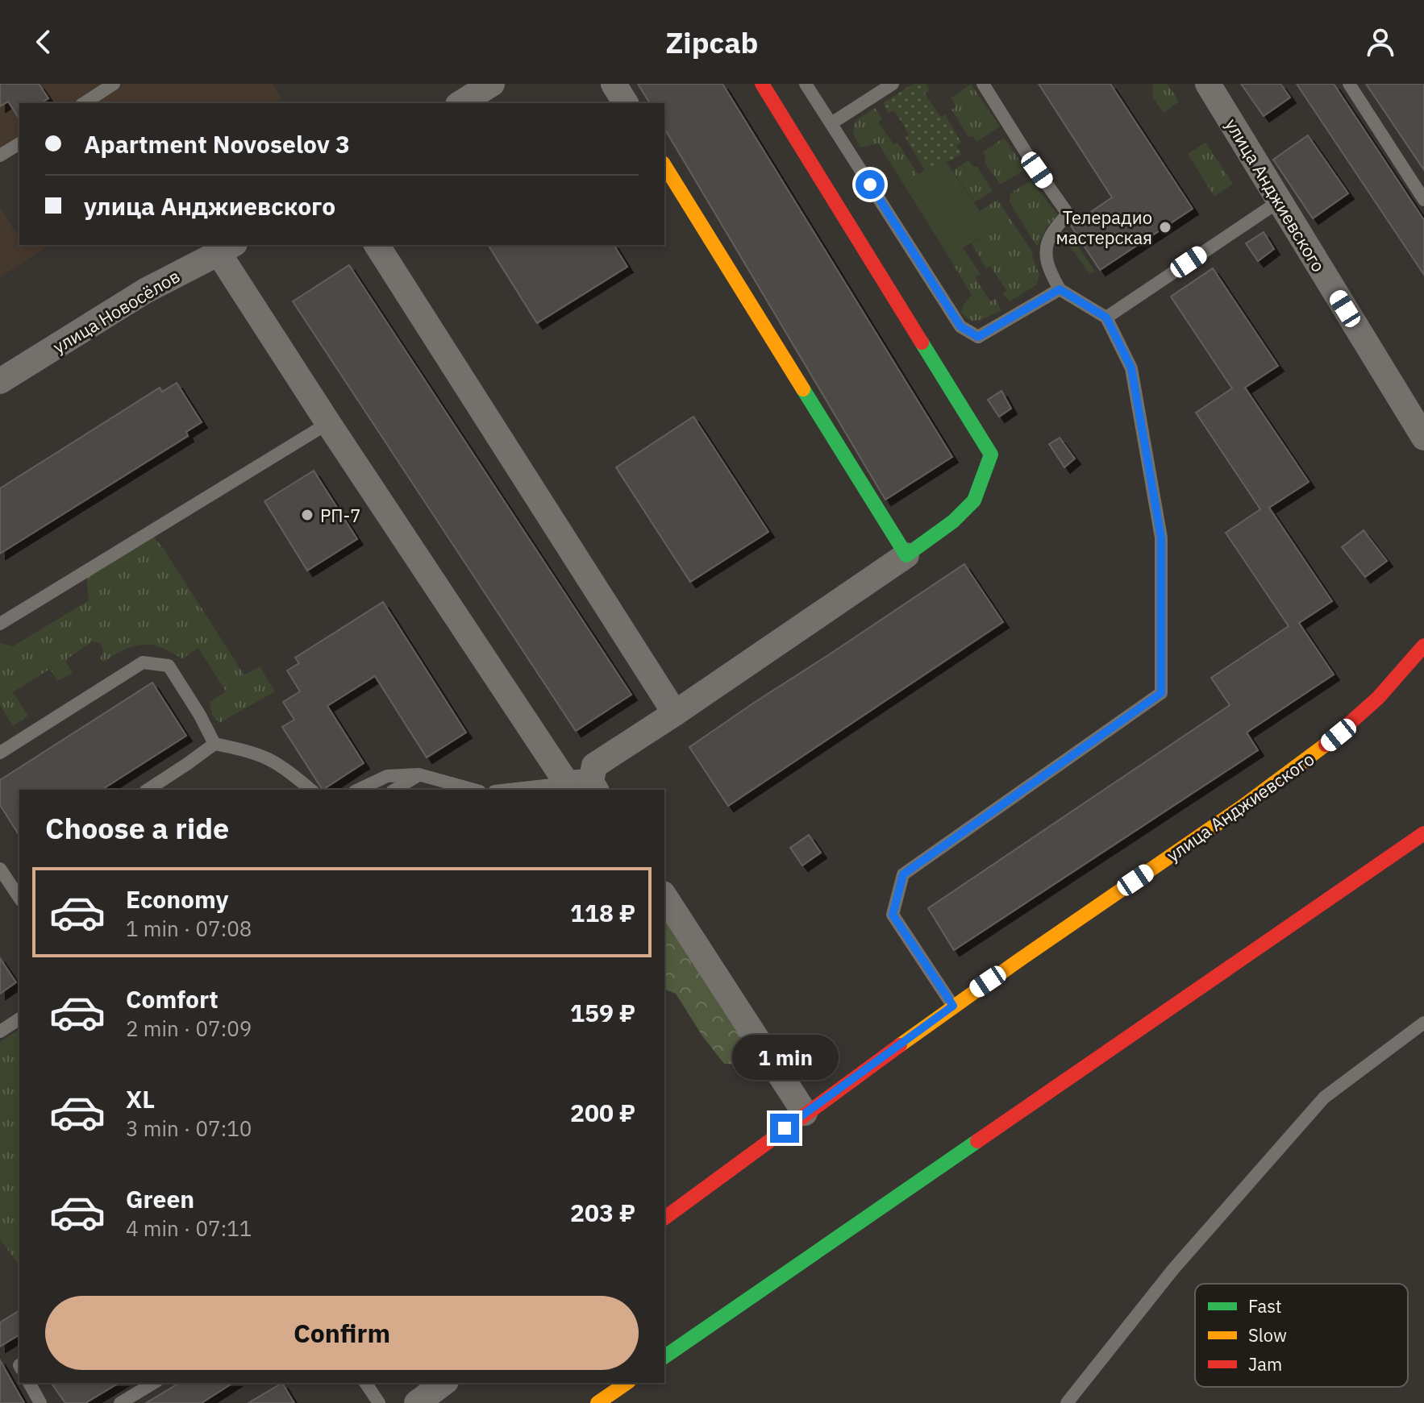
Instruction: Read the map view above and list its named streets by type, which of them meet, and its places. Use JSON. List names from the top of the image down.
{
  "streets": {
    "street": ["улица Анджиевского", "улица Новосёлов"]
  },
  "places": ["Телерадио мастерская", "РП-7"],
  "legend": ["Fast", "Slow", "Jam"],
  "page": {
    "header": "Zipcab",
    "banner": ["Apartment Novoselov 3", "улица Анджиевского"],
    "heading": "Choose a ride",
    "list": [
      {
        "name": "Economy",
        "note": "1 min · 07:08",
        "value": "118 ₽"
      },
      {
        "name": "Comfort",
        "note": "2 min · 07:09",
        "value": "159 ₽"
      },
      {
        "name": "XL",
        "note": "3 min · 07:10",
        "value": "200 ₽"
      },
      {
        "name": "Green",
        "note": "4 min · 07:11",
        "value": "203 ₽"
      }
    ],
    "bubble": "1 min",
    "buttons": "Confirm"
  }
}
